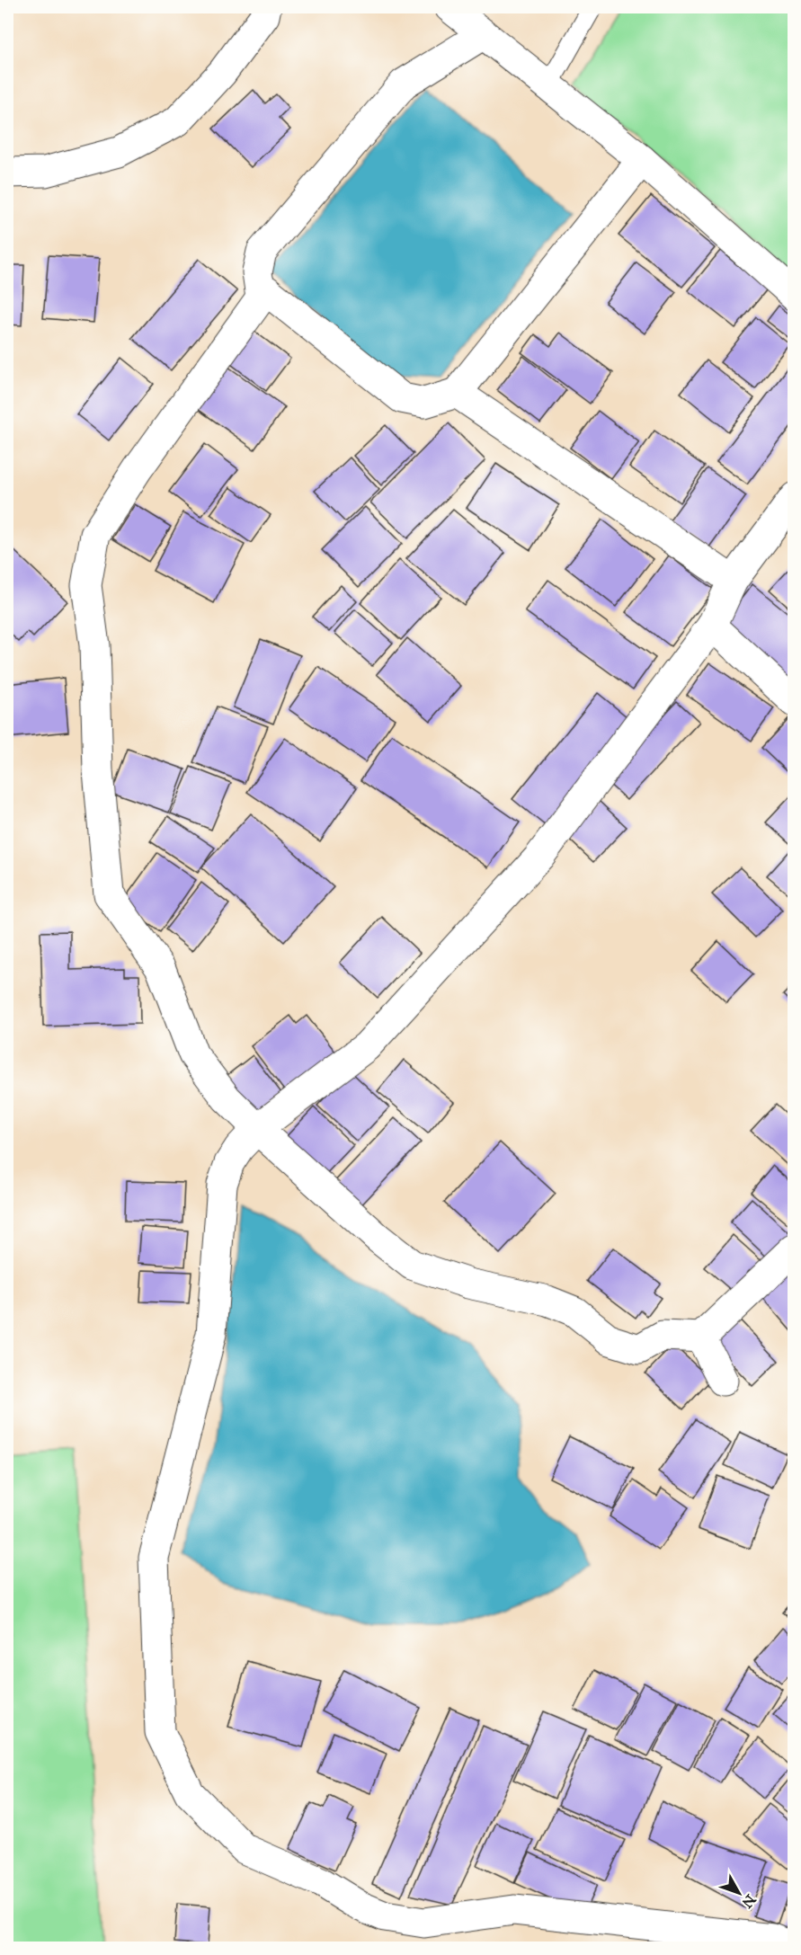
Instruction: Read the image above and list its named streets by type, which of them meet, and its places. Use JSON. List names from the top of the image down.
{
  "north": "bottom right"
}
